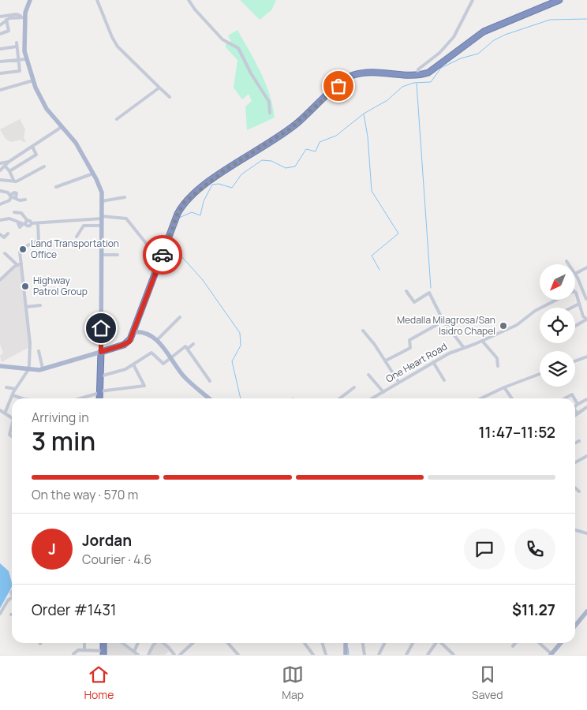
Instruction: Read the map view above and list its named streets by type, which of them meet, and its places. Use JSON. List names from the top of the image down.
{
  "streets": {
    "street": ["One Heart Road"]
  },
  "places": ["Land Transportation Office", "Highway Patrol Group", "Medalla Milagrosa/San Isidro Chapel"],
  "north": "bottom left",
  "page": {
    "heading": ["3 min", "Arriving in", "11:47–11:52"],
    "panel": [
      "Jordan",
      "Courier · 4.6",
      "Order #1431",
      "$11.27"
    ],
    "bar": "On the way · 570 m",
    "round": "J",
    "tabs": ["Home", "Map", "Saved"]
  }
}
